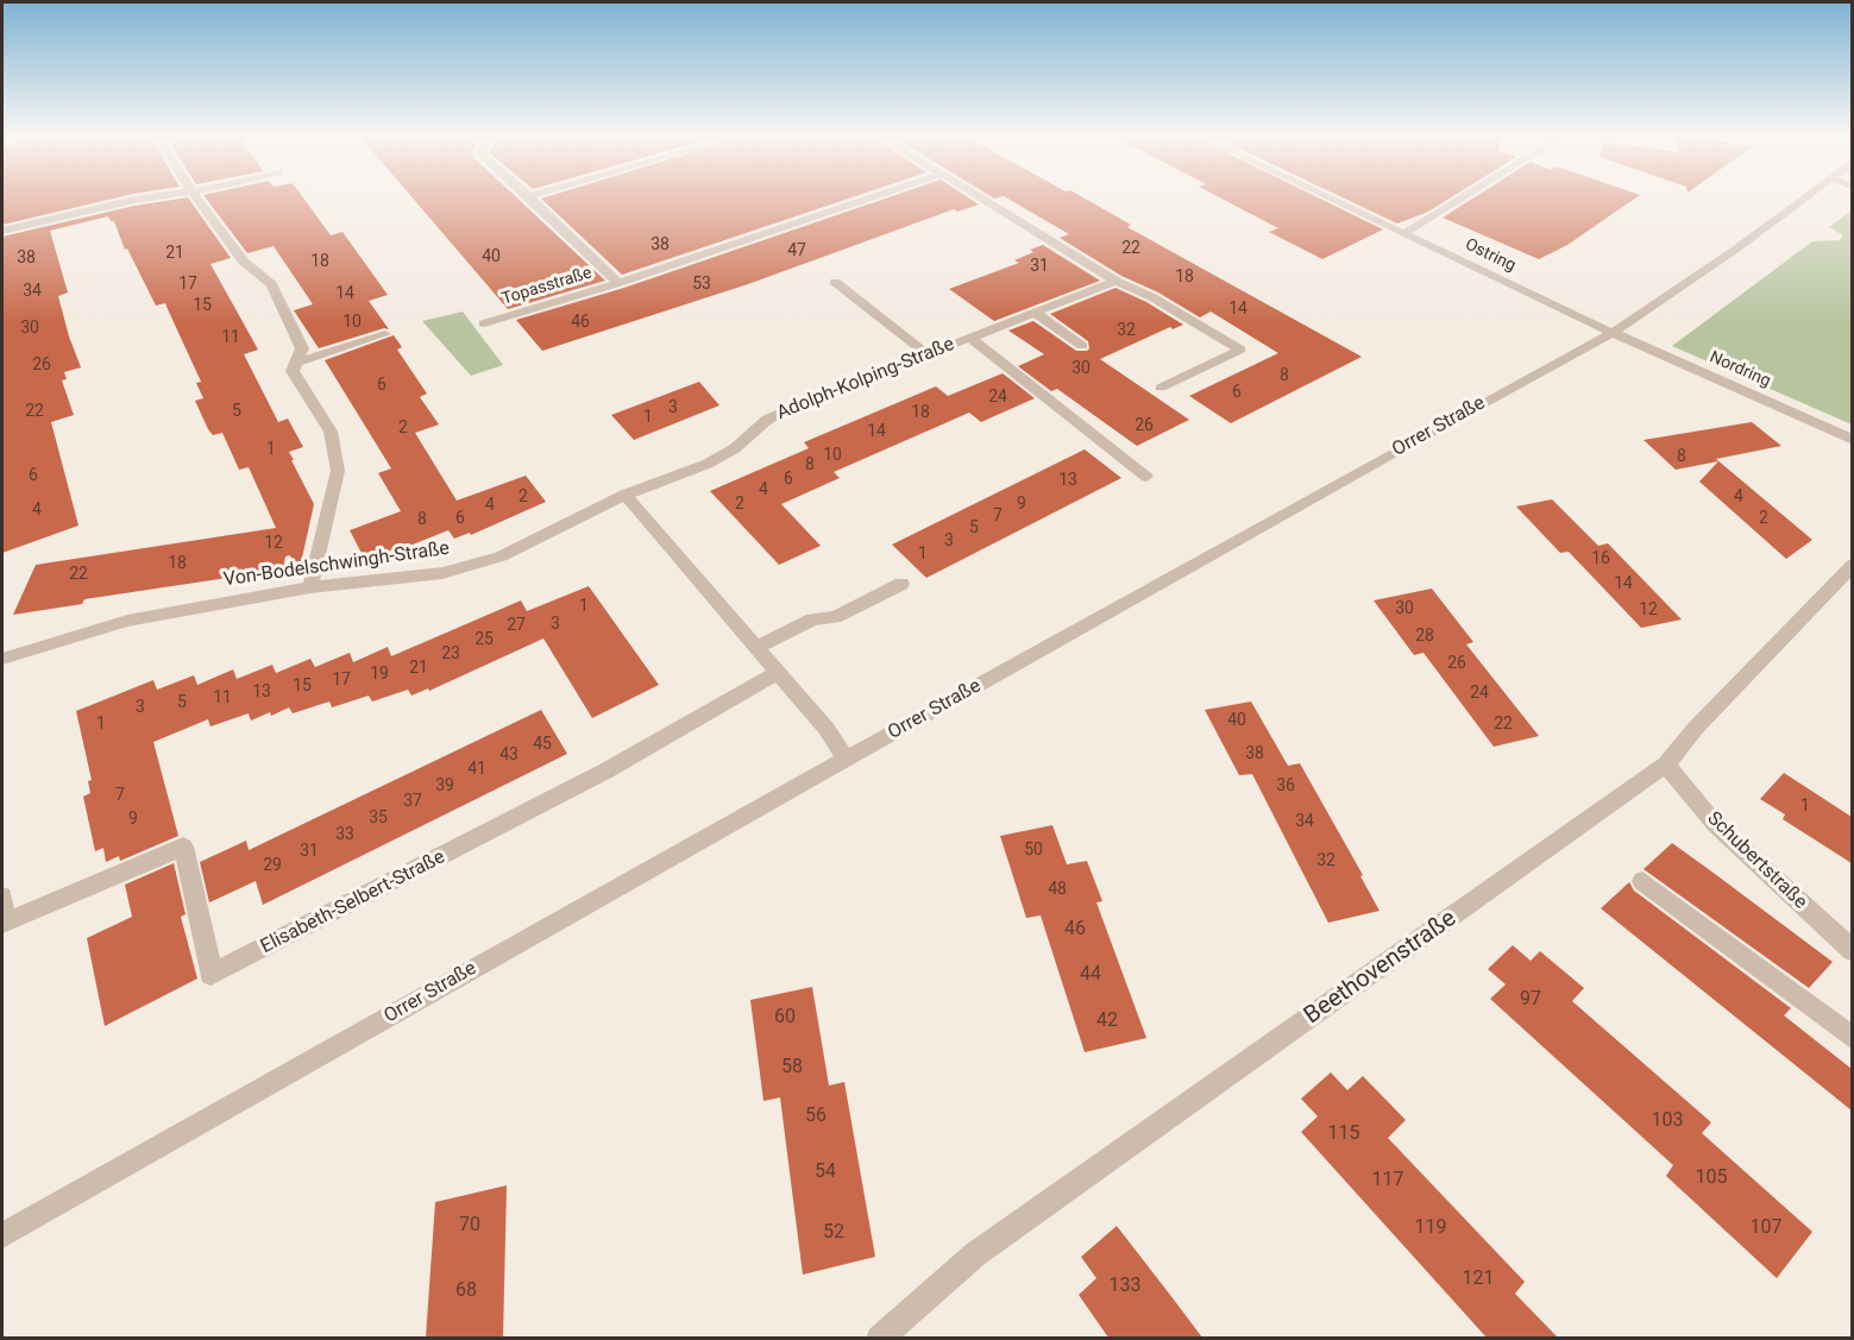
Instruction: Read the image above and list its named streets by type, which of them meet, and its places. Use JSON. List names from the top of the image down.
{
  "streets": {
    "street": [
      "Ostring",
      "Topasstraße",
      "Nordring",
      "Adolph-Kolping-Straße",
      "Orrer Straße",
      "Von-Bodelschwingh-Straße",
      "Schubertstraße",
      "Elisabeth-Selbert-Straße",
      "Beethovenstraße"
    ]
  },
  "crossings": [
    ["Ostring", "Nordring"],
    ["Ostring", "Orrer Straße"],
    ["Nordring", "Orrer Straße"],
    ["Adolph-Kolping-Straße", "Von-Bodelschwingh-Straße"],
    ["Schubertstraße", "Beethovenstraße"]
  ],
  "house_numbers": [
    "38",
    "22",
    "47",
    "21",
    "40",
    "38",
    "18",
    "31",
    "18",
    "17",
    "53",
    "34",
    "14",
    "15",
    "14",
    "10",
    "46",
    "30",
    "32",
    "11",
    "26",
    "30",
    "8",
    "6",
    "6",
    "24",
    "3",
    "22",
    "5",
    "18",
    "1",
    "26",
    "2",
    "14",
    "1",
    "10",
    "8",
    "8",
    "6",
    "6",
    "13",
    "4",
    "2",
    "4",
    "2",
    "9",
    "4",
    "4",
    "7",
    "6",
    "2",
    "8",
    "5",
    "3",
    "12",
    "1",
    "16",
    "18",
    "22",
    "14",
    "1",
    "30",
    "12",
    "3",
    "27",
    "28",
    "25",
    "23",
    "26",
    "21",
    "19",
    "17",
    "15",
    "13",
    "24",
    "11",
    "5",
    "3",
    "40",
    "1",
    "22",
    "45",
    "38",
    "43",
    "41",
    "39",
    "36",
    "7",
    "37",
    "1",
    "35",
    "9",
    "34",
    "33",
    "50",
    "31",
    "32",
    "29",
    "48",
    "46",
    "44",
    "97",
    "60",
    "42",
    "58",
    "56",
    "103",
    "115",
    "54",
    "105",
    "117",
    "70",
    "119",
    "107",
    "52",
    "121",
    "133",
    "68"
  ]
}
